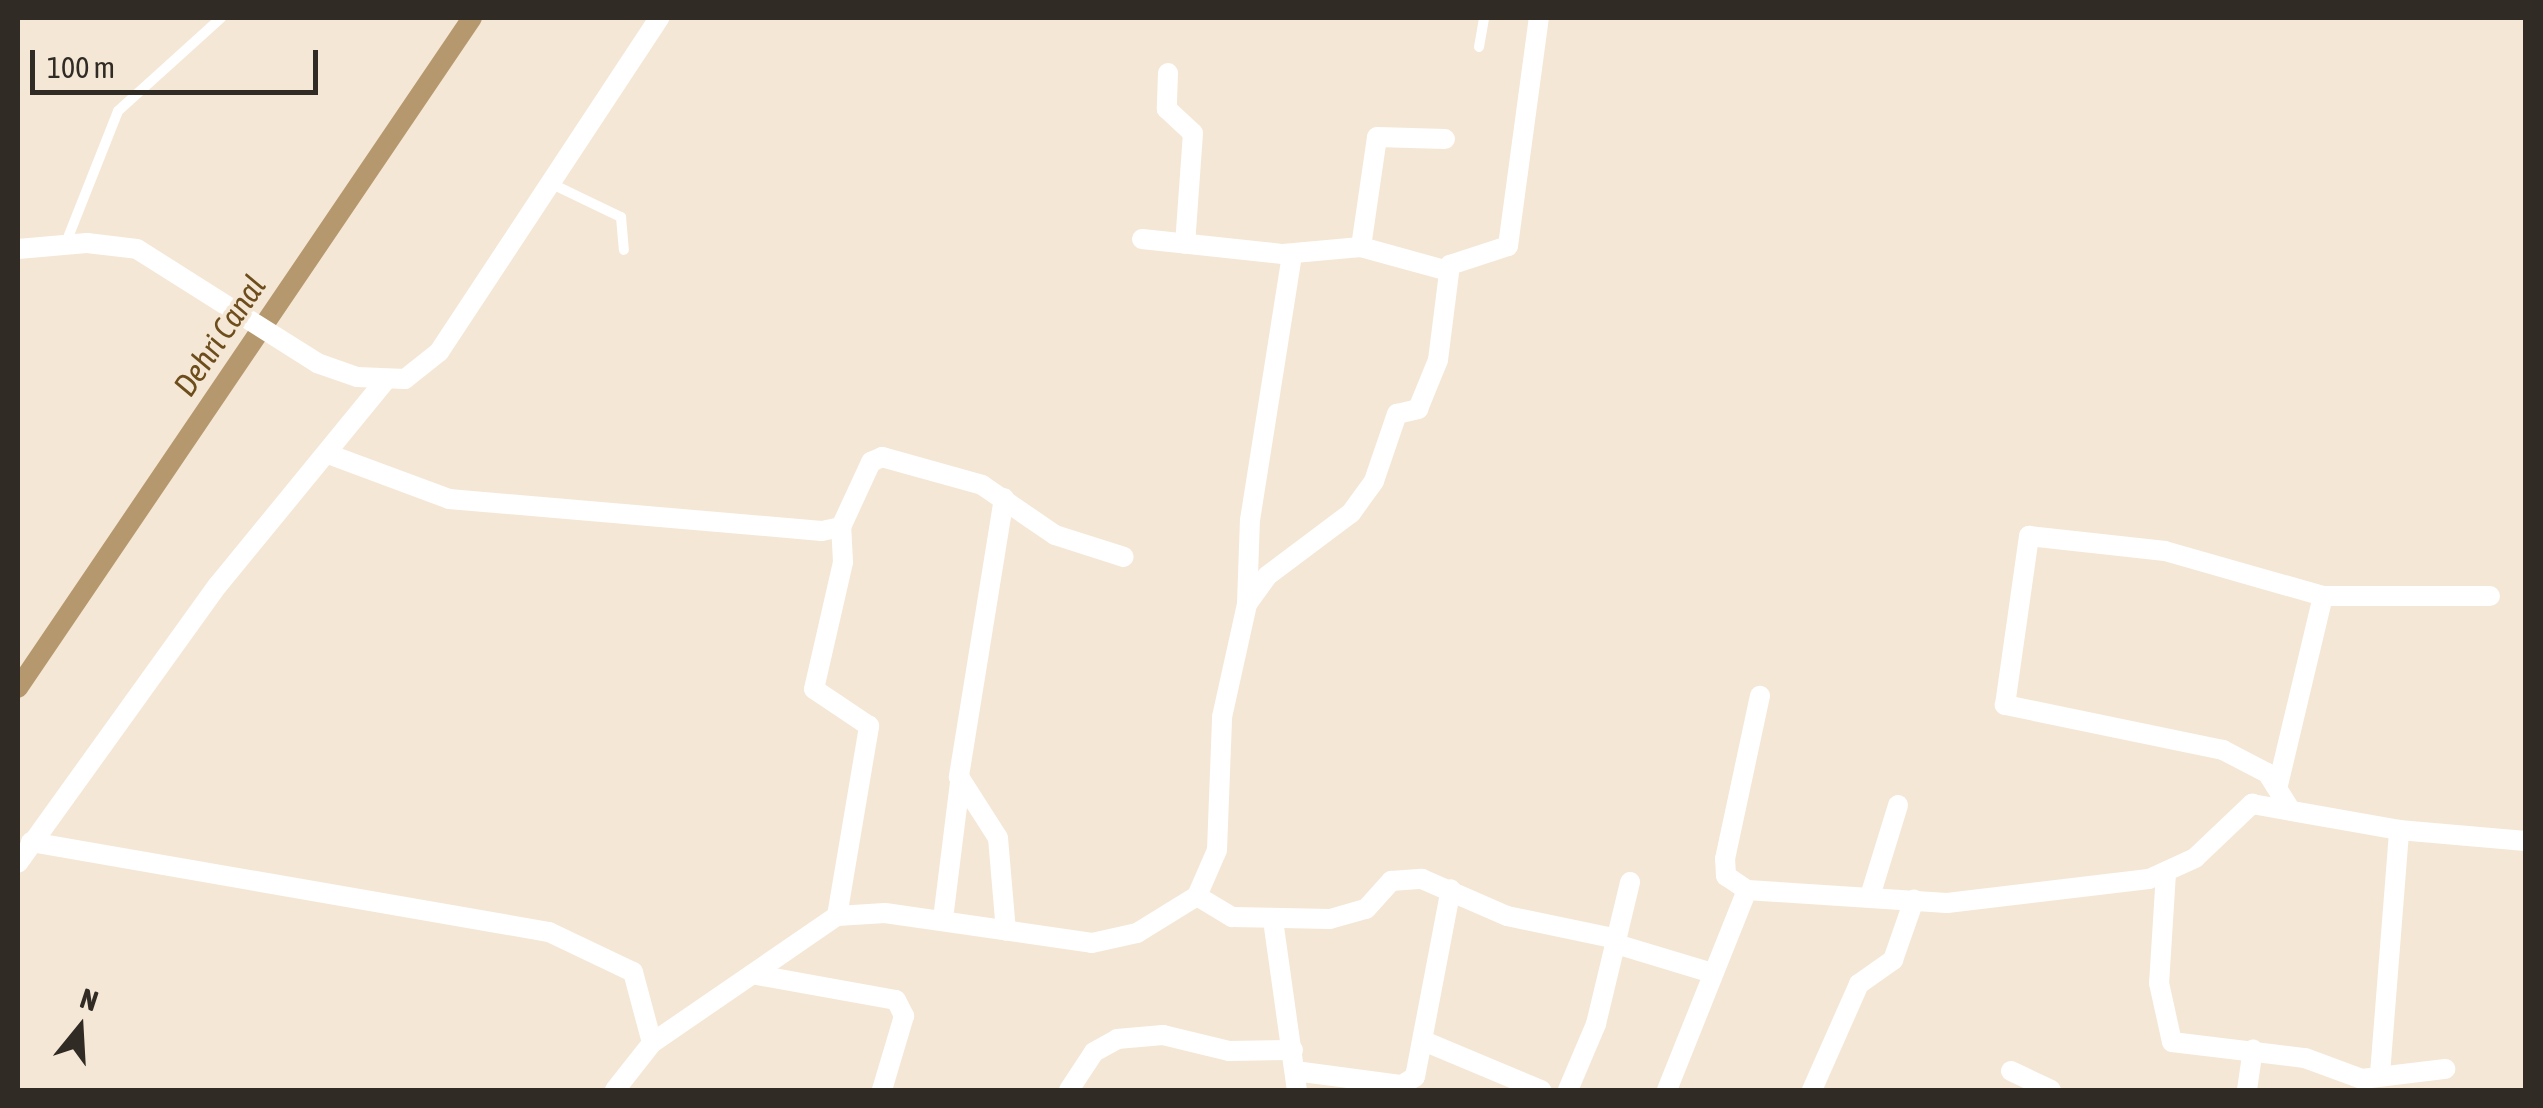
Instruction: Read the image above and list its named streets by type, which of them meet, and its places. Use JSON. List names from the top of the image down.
{
  "water": ["Dehri Canal"],
  "scale_bar": "100 m",
  "north": "top"
}
